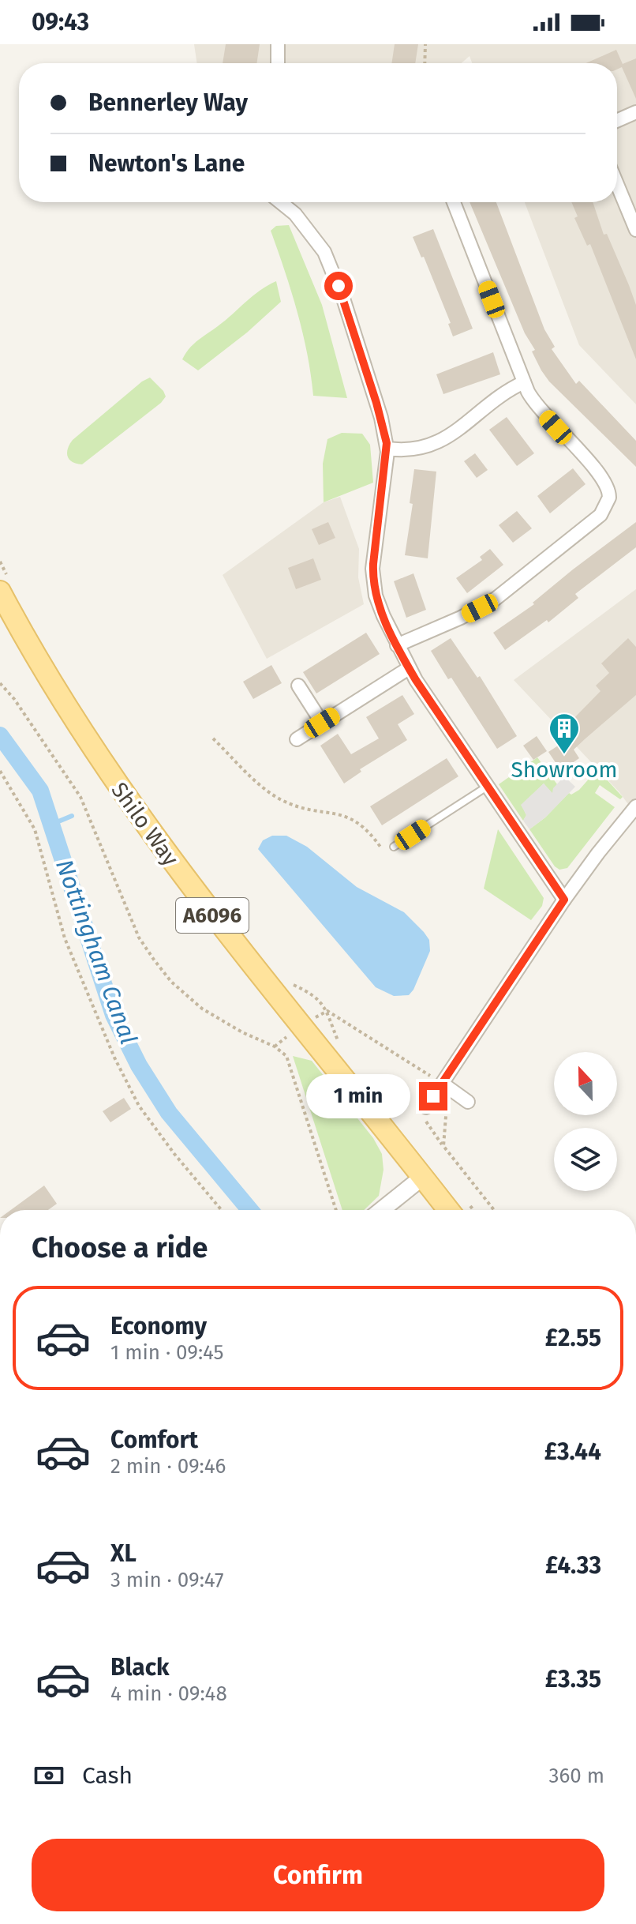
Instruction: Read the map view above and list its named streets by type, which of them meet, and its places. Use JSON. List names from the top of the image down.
{
  "streets": {
    "main road": ["Shilo Way", "A6096"]
  },
  "water": ["Nottingham Canal"],
  "places": {
    "building": ["Showroom"]
  },
  "north": "top",
  "page": {
    "status": "09:43",
    "banner": ["Bennerley Way", "Newton's Lane"],
    "bubble": "1 min",
    "heading": "Choose a ride",
    "list": [
      {
        "name": "Economy",
        "note": "1 min · 09:45",
        "value": "£2.55"
      },
      {
        "name": "Comfort",
        "note": "2 min · 09:46",
        "value": "£3.44"
      },
      {
        "name": "XL",
        "note": "3 min · 09:47",
        "value": "£4.33"
      },
      {
        "name": "Black",
        "note": "4 min · 09:48",
        "value": "£3.35"
      }
    ],
    "pay": ["Cash", "360 m"],
    "buttons": "Confirm"
  }
}
